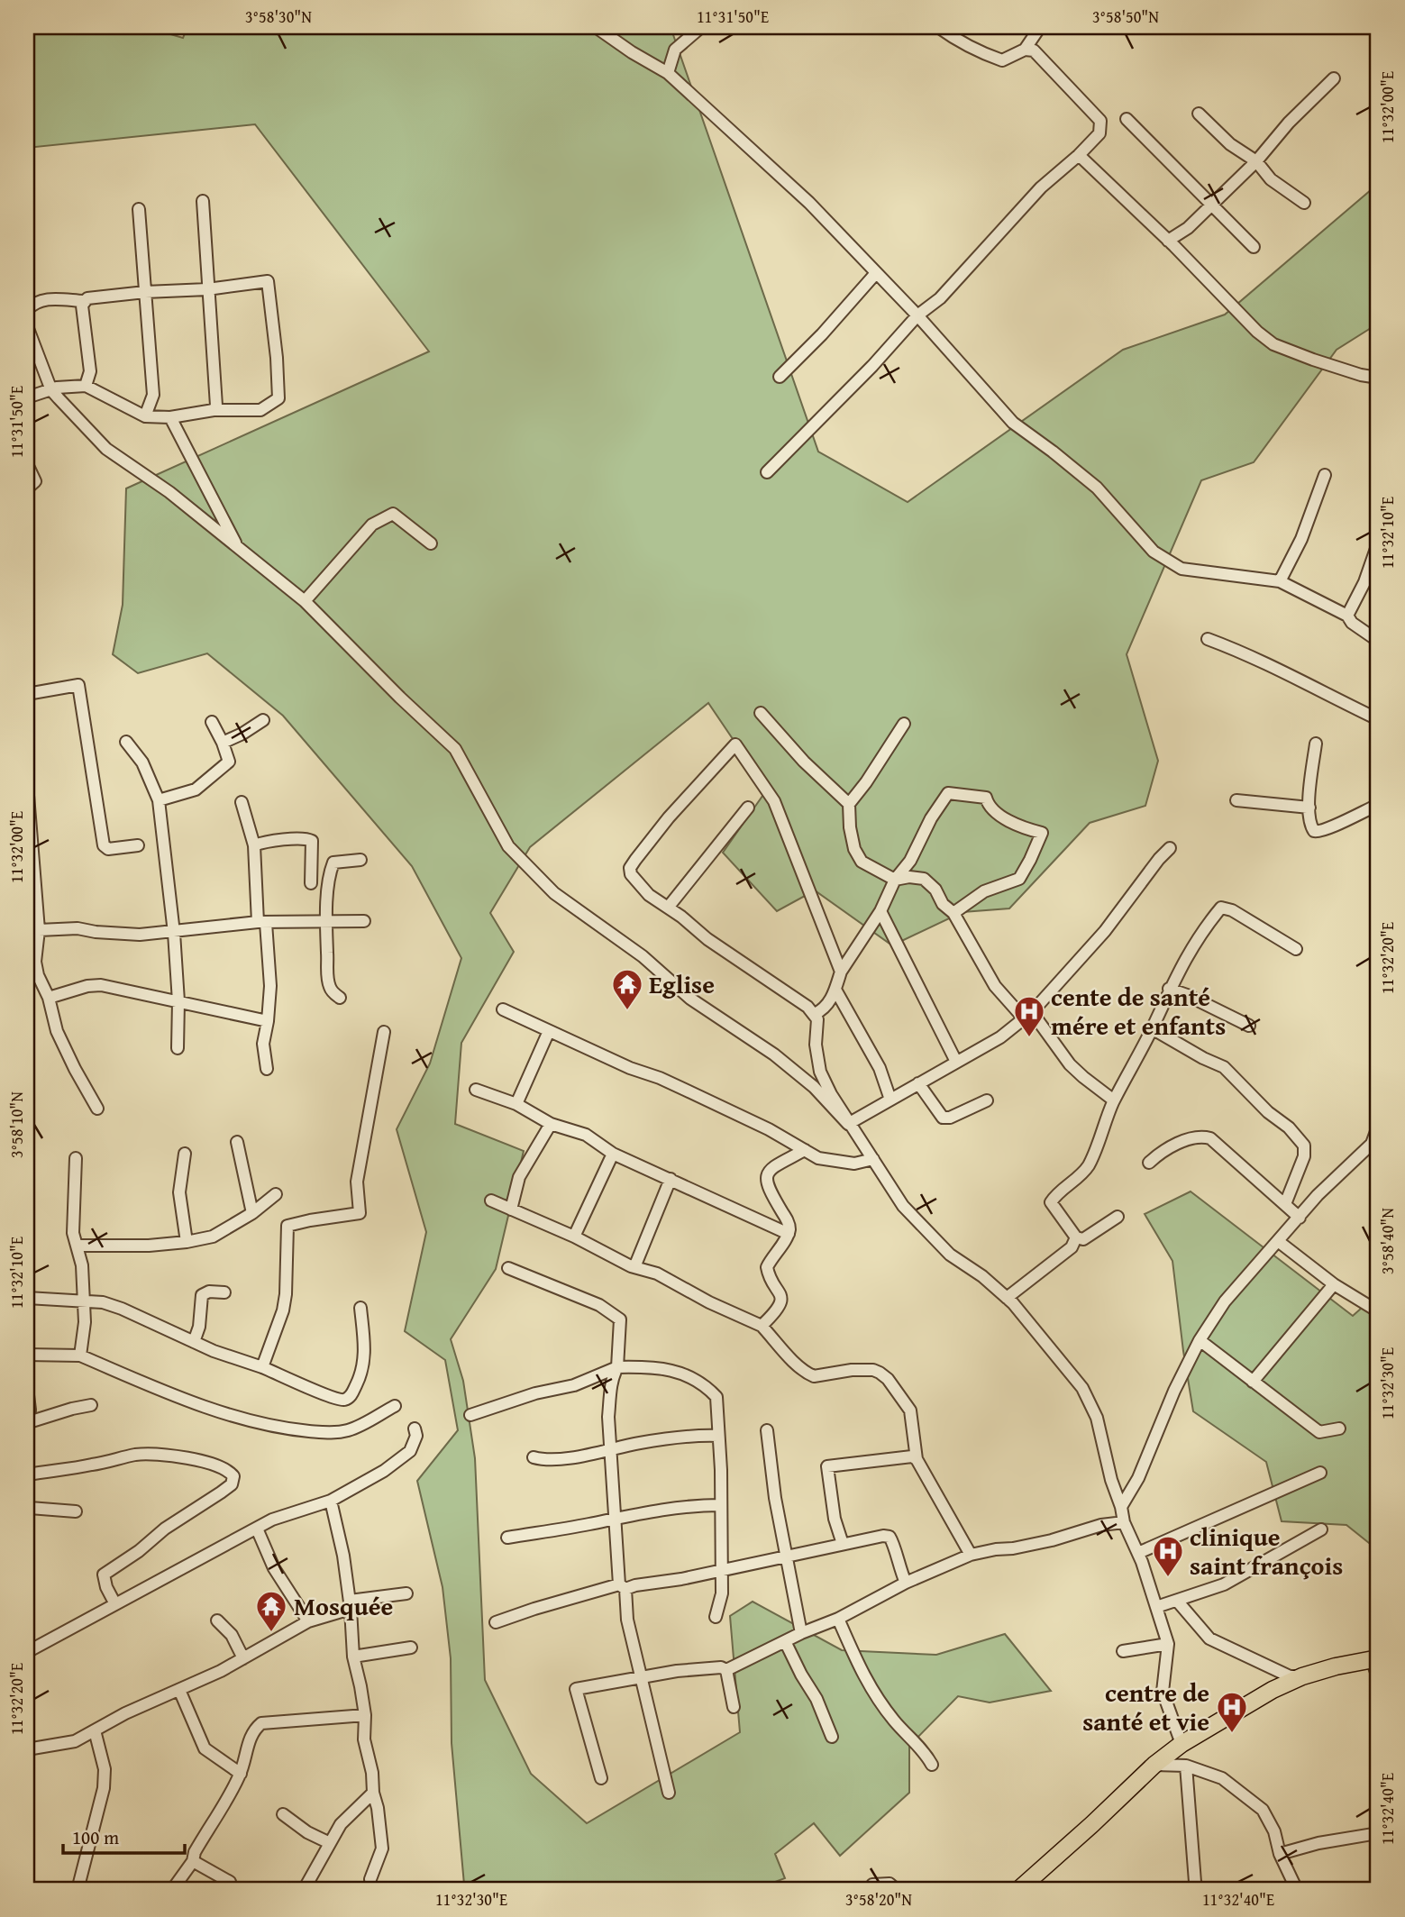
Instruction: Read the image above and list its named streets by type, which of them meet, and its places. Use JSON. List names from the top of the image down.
{
  "places": {
    "temple": ["Eglise", "Mosquée"],
    "hospital": ["cente de santé mére et enfants", "clinique saint françois", "centre de santé et vie"]
  },
  "scale_bar": "100 m",
  "coordinates": [
    "3°58'30\"N",
    "11°31'50\"E",
    "3°58'50\"N",
    "11°32'00\"E",
    "11°32'10\"E",
    "11°32'20\"E",
    "3°58'10\"N",
    "3°58'40\"N",
    "11°32'30\"E",
    "11°32'40\"E",
    "3°58'20\"N"
  ]
}
